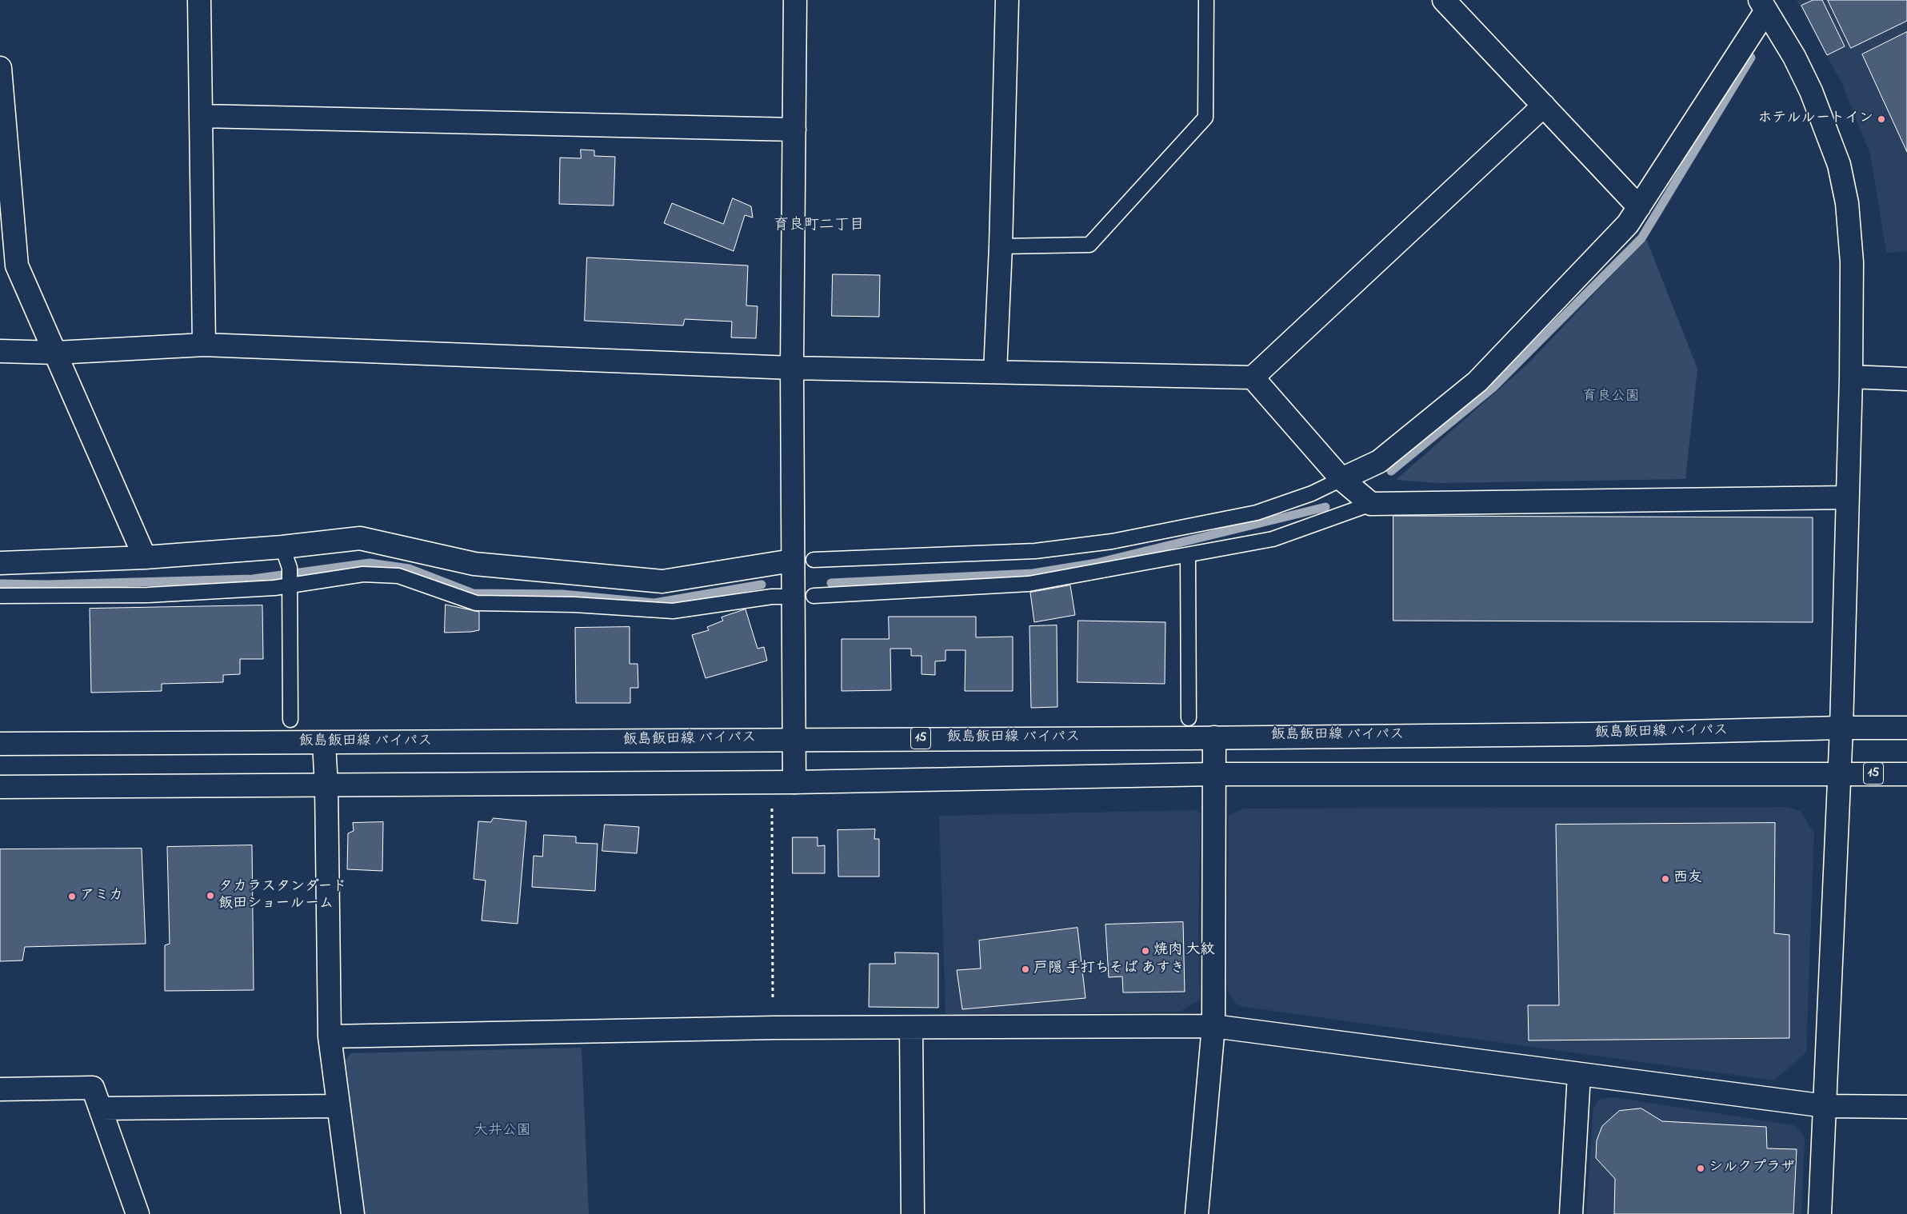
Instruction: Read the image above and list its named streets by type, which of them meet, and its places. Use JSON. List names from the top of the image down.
{
  "streets": {
    "street": ["飯島飯田線 バイパス", "15"]
  },
  "districts": ["育良町二丁目"],
  "parks": ["育良公園", "大井公園"],
  "places": [
    "ホテルルートイン",
    "西友",
    "タカラスタンダード 飯田ショールーム",
    "アミカ",
    "焼肉 大紋",
    "戸隠 手打ちそば あすき",
    "シルクプラザ"
  ]
}
